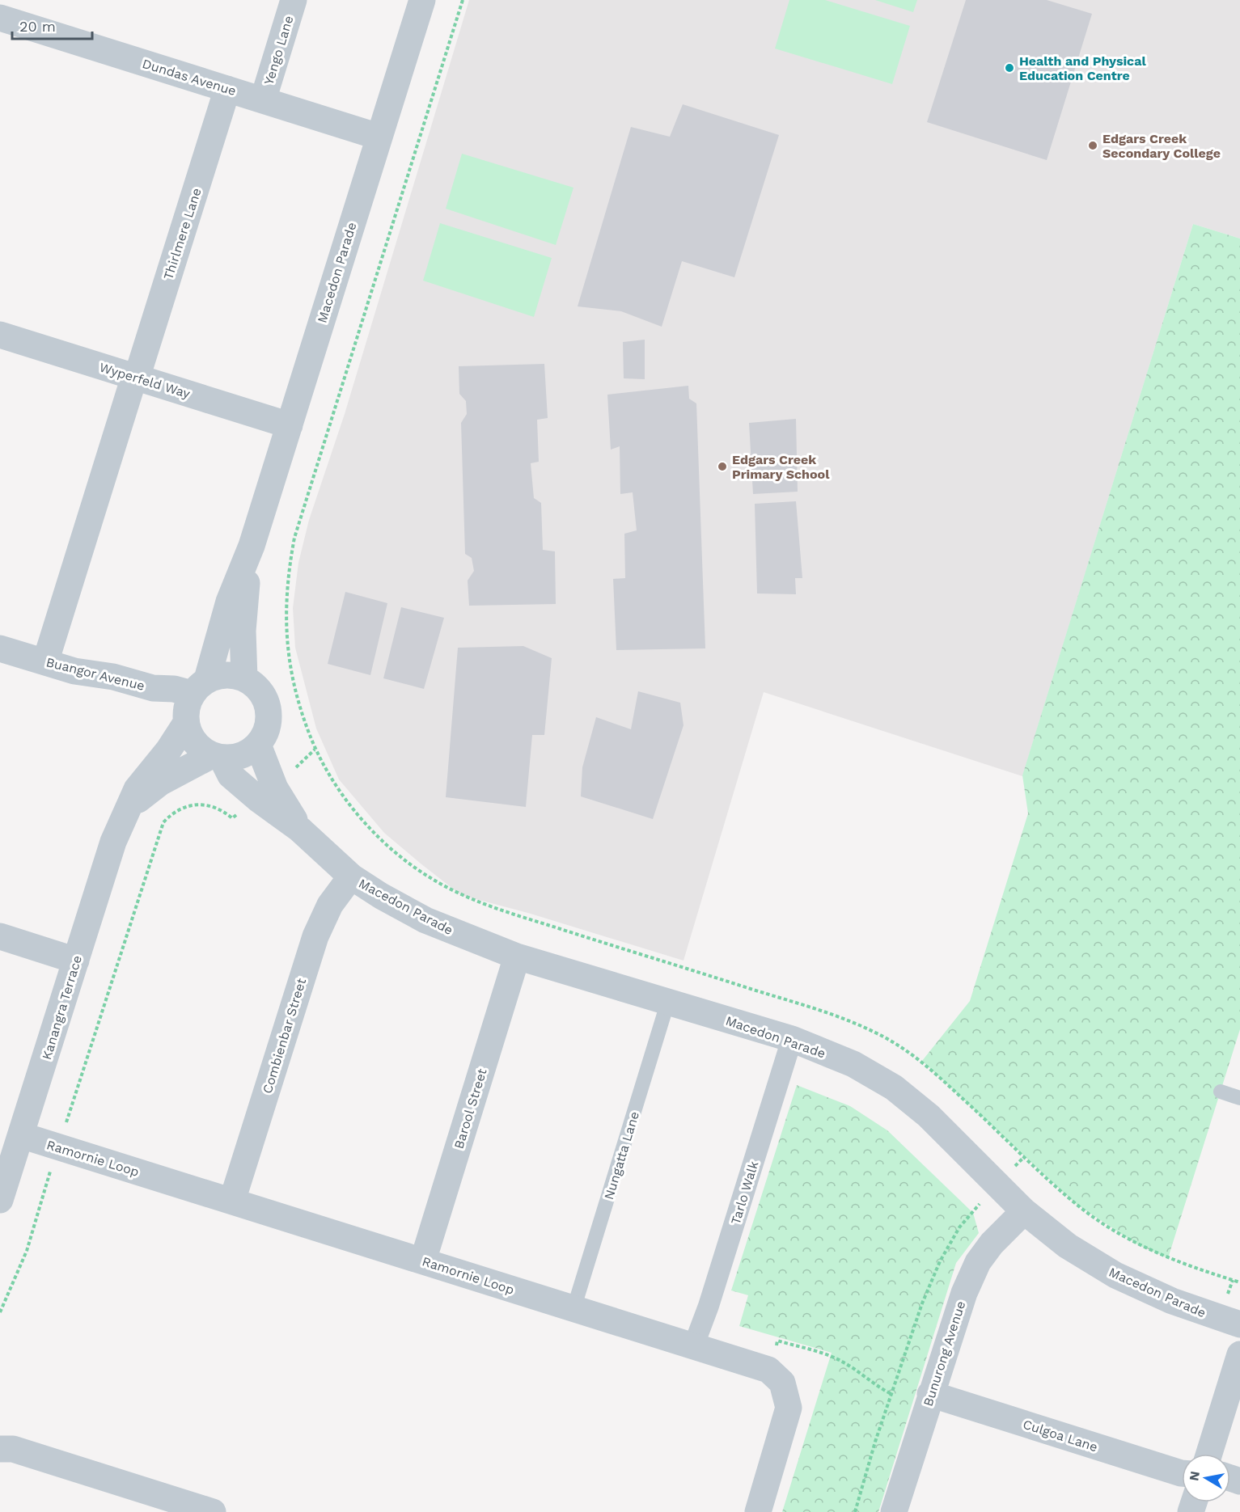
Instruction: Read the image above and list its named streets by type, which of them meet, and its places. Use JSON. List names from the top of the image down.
{
  "streets": {
    "street": [
      "Yengo Lane",
      "Dundas Avenue",
      "Thirlmere Lane",
      "Macedon Parade",
      "Wyperfeld Way",
      "Buangor Avenue",
      "Kanangra Terrace",
      "Combienbar Street",
      "Barool Street",
      "Ramornie Loop",
      "Tarlo Walk",
      "Bunurong Avenue",
      "Culgoa Lane"
    ],
    "lane": ["Nungatta Lane"]
  },
  "crossings": [
    ["Yengo Lane", "Dundas Avenue"],
    ["Dundas Avenue", "Thirlmere Lane"],
    ["Dundas Avenue", "Macedon Parade"],
    ["Thirlmere Lane", "Wyperfeld Way"],
    ["Thirlmere Lane", "Buangor Avenue"],
    ["Macedon Parade", "Wyperfeld Way"],
    ["Macedon Parade", "Buangor Avenue"],
    ["Macedon Parade", "Kanangra Terrace"],
    ["Macedon Parade", "Combienbar Street"],
    ["Macedon Parade", "Barool Street"],
    ["Macedon Parade", "Nungatta Lane"],
    ["Macedon Parade", "Tarlo Walk"],
    ["Macedon Parade", "Bunurong Avenue"],
    ["Buangor Avenue", "Kanangra Terrace"],
    ["Kanangra Terrace", "Ramornie Loop"],
    ["Combienbar Street", "Ramornie Loop"],
    ["Barool Street", "Ramornie Loop"],
    ["Nungatta Lane", "Ramornie Loop"],
    ["Ramornie Loop", "Tarlo Walk"],
    ["Bunurong Avenue", "Culgoa Lane"]
  ],
  "places": ["Health and Physical Education Centre", "Edgars Creek Secondary College", "Edgars Creek Primary School"],
  "scale_bar": "20 m",
  "north": "left"
}
